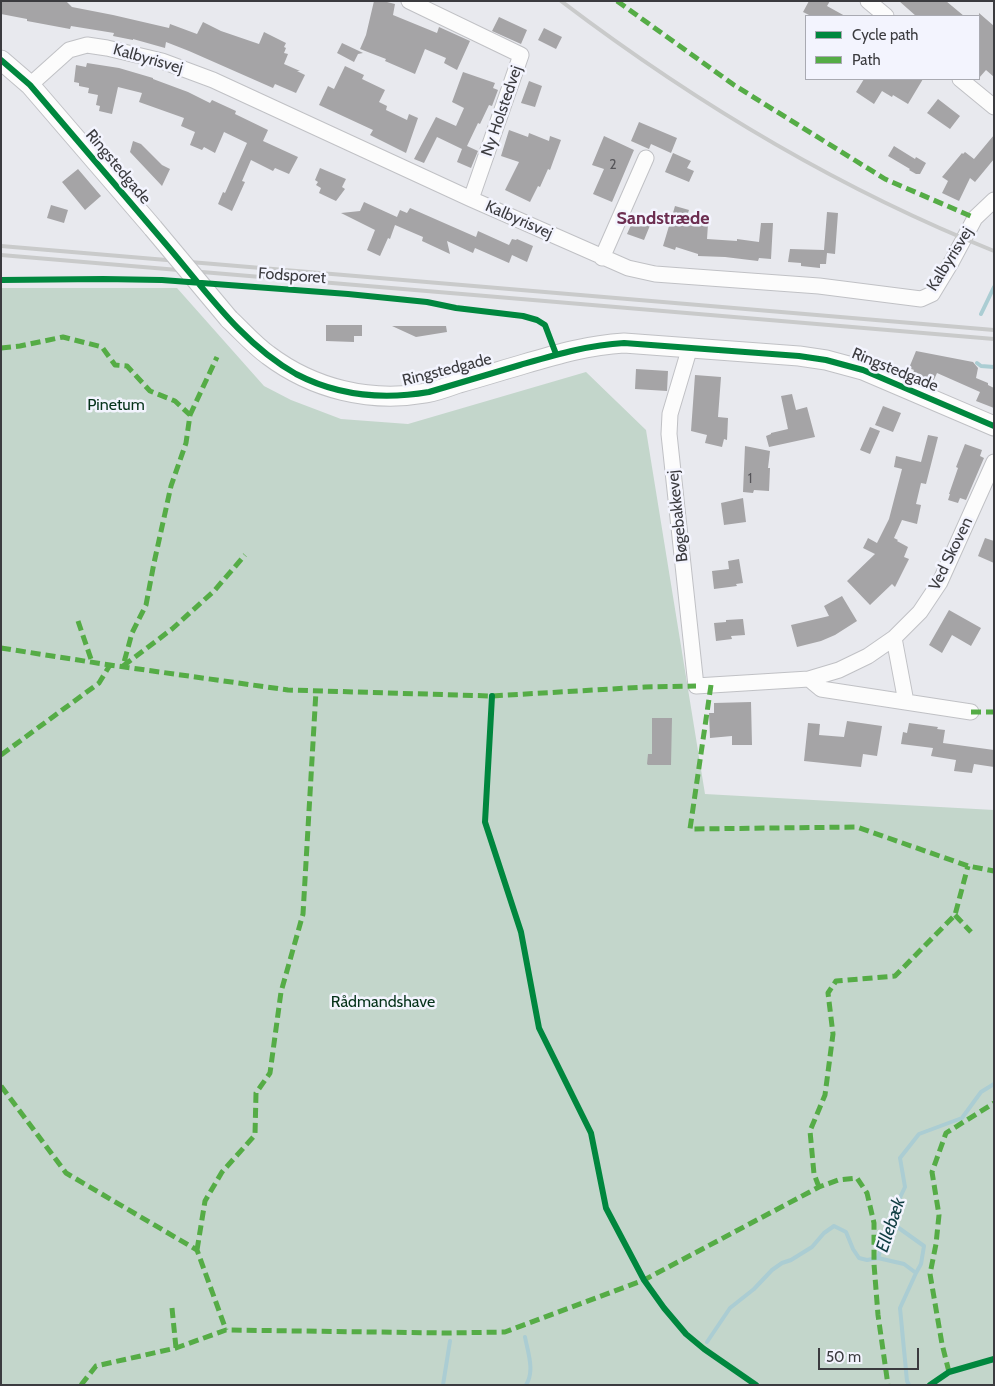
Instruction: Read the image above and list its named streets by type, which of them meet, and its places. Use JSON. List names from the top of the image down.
{
  "streets": {
    "street": [
      "Kalbyrisvej",
      "Ny Holstedvej",
      "Ringstedgade",
      "Bøgebakkevej",
      "Ved Skoven"
    ],
    "cycle path": ["Fodsporet"]
  },
  "crossings": [
    ["Kalbyrisvej", "Ny Holstedvej"],
    ["Kalbyrisvej", "Ringstedgade"],
    ["Ringstedgade", "Bøgebakkevej"],
    ["Bøgebakkevej", "Ved Skoven"]
  ],
  "districts": ["Sandstræde"],
  "water": ["Ellebæk"],
  "parks": ["Pinetum", "Rådmandshave"],
  "house_numbers": ["2", "1"],
  "legend": ["Cycle path", "Path"],
  "scale_bar": "50 m"
}
